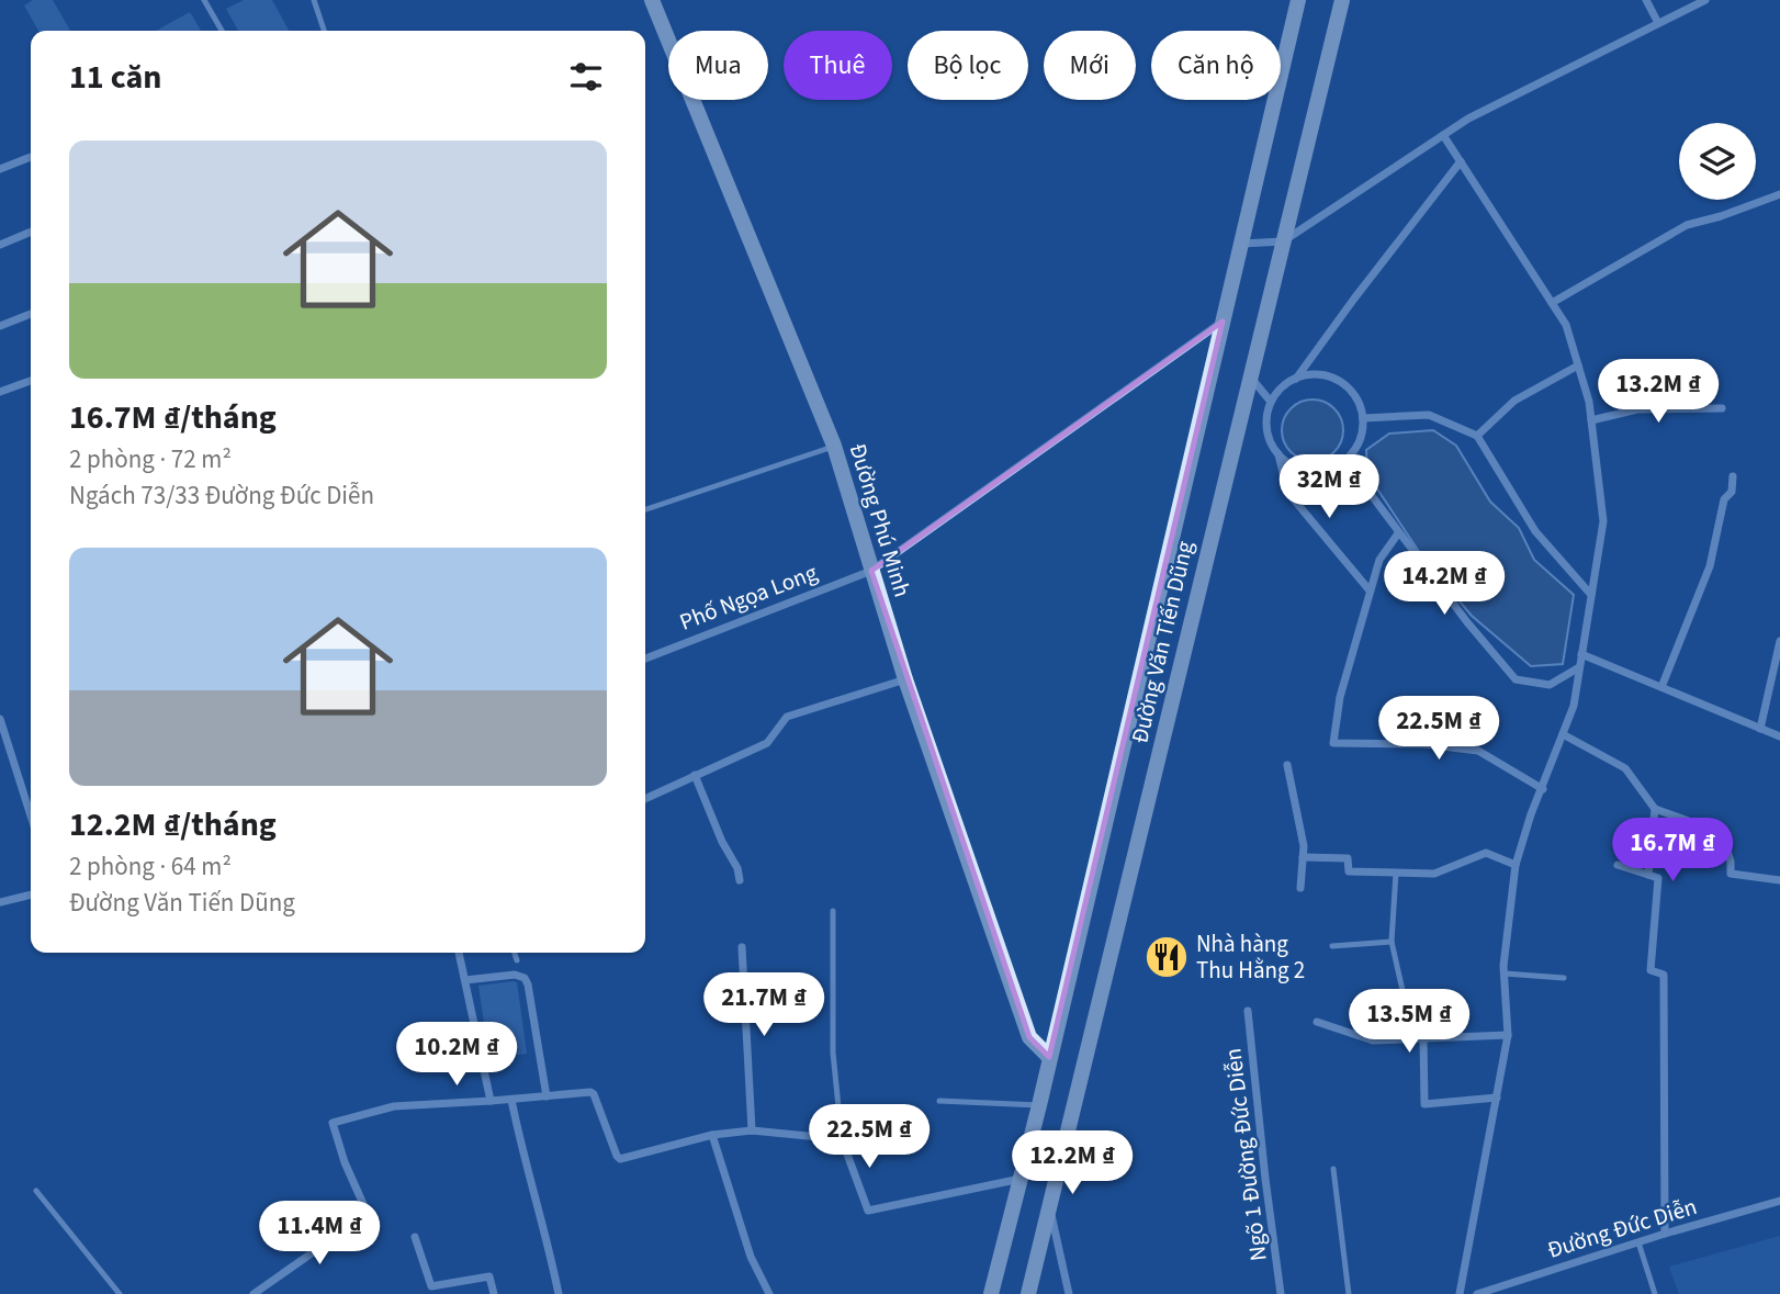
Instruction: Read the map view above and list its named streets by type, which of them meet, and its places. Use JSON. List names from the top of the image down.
{
  "streets": {
    "main road": ["Đường Phú Minh", "Đường Văn Tiến Dũng"],
    "street": ["Phố Ngọa Long", "Ngõ 1 Đường Đức Diễn", "Đường Đức Diễn"]
  },
  "crossings": [
    ["Đường Phú Minh", "Phố Ngọa Long"],
    ["Đường Phú Minh", "Đường Văn Tiến Dũng"],
    ["Phố Ngọa Long", "Đường Văn Tiến Dũng"]
  ],
  "places": {
    "restaurant": ["Nhà hàng Thu Hằng 2"]
  },
  "page": {
    "chip": [
      "Mua",
      "Thuê",
      "Bộ lọc",
      "Mới",
      "Căn hộ"
    ],
    "heading": "11 căn",
    "list": [
      {
        "name": "16.7M ₫/tháng",
        "note": "2 phòng · 72 m² · Ngách 73/33 Đường Đức Diễn"
      },
      {
        "name": "12.2M ₫/tháng",
        "note": "2 phòng · 64 m² · Đường Văn Tiến Dũng"
      }
    ],
    "price": [
      "13.2M ₫",
      "32M ₫",
      "14.2M ₫",
      "22.5M ₫",
      "16.7M ₫",
      "21.7M ₫",
      "13.5M ₫",
      "10.2M ₫",
      "22.5M ₫",
      "12.2M ₫",
      "11.4M ₫"
    ]
  }
}
